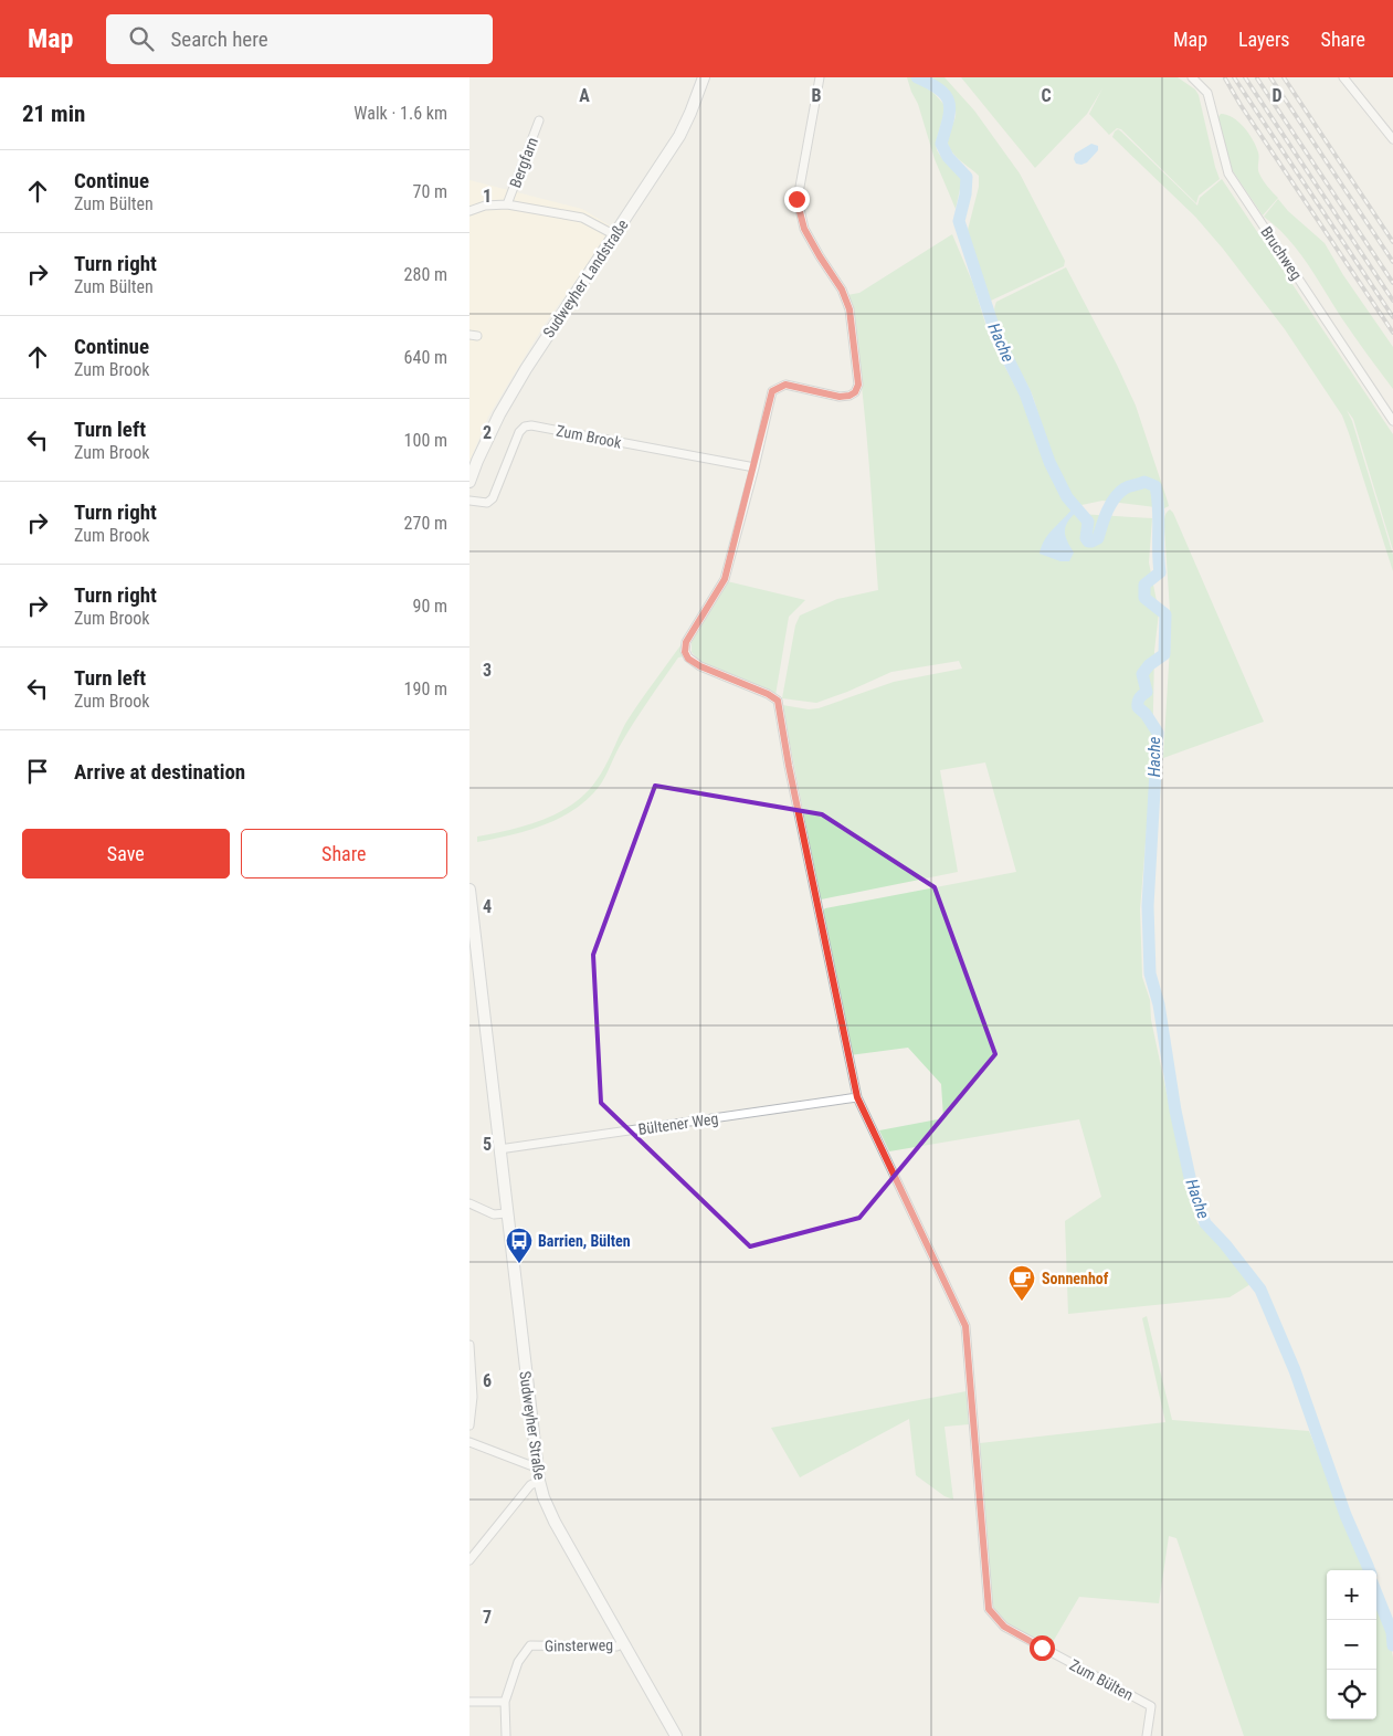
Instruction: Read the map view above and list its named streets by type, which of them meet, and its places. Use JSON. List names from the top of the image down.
{
  "streets": {
    "main road": ["Sudweyher Landstraße", "Sudweyher Straße"],
    "street": [
      "Bergfarn",
      "Bruchweg",
      "Zum Brook",
      "Bültener Weg",
      "Ginsterweg",
      "Zum Bülten"
    ]
  },
  "crossings": [
    ["Bültener Weg", "Zum Bülten"],
    ["Sudweyher Straße", "Ginsterweg"]
  ],
  "water": ["Hache"],
  "places": {
    "bus stop": ["Barrien, Bülten"],
    "cafe": ["Sonnenhof"]
  },
  "page": {
    "header": "Map",
    "search": "Search here",
    "nav": ["Map", "Layers", "Share"],
    "heading": ["21 min", "Walk · 1.6 km"],
    "list": [
      ["Continue", "Zum Bülten", "70 m"],
      ["Turn right", "Zum Bülten", "280 m"],
      ["Continue", "Zum Brook", "640 m"],
      ["Turn left", "Zum Brook", "100 m"],
      ["Turn right", "Zum Brook", "270 m"],
      ["Turn right", "Zum Brook", "90 m"],
      ["Turn left", "Zum Brook", "190 m"],
      "Arrive at destination"
    ],
    "buttons": ["Save", "Share"],
    "map_buttons": ["+", "−"]
  },
  "grid": {
    "columns": [
      "A",
      "B",
      "C",
      "D"
    ],
    "rows": [
      "1",
      "2",
      "3",
      "4",
      "5",
      "6",
      "7"
    ]
  }
}
